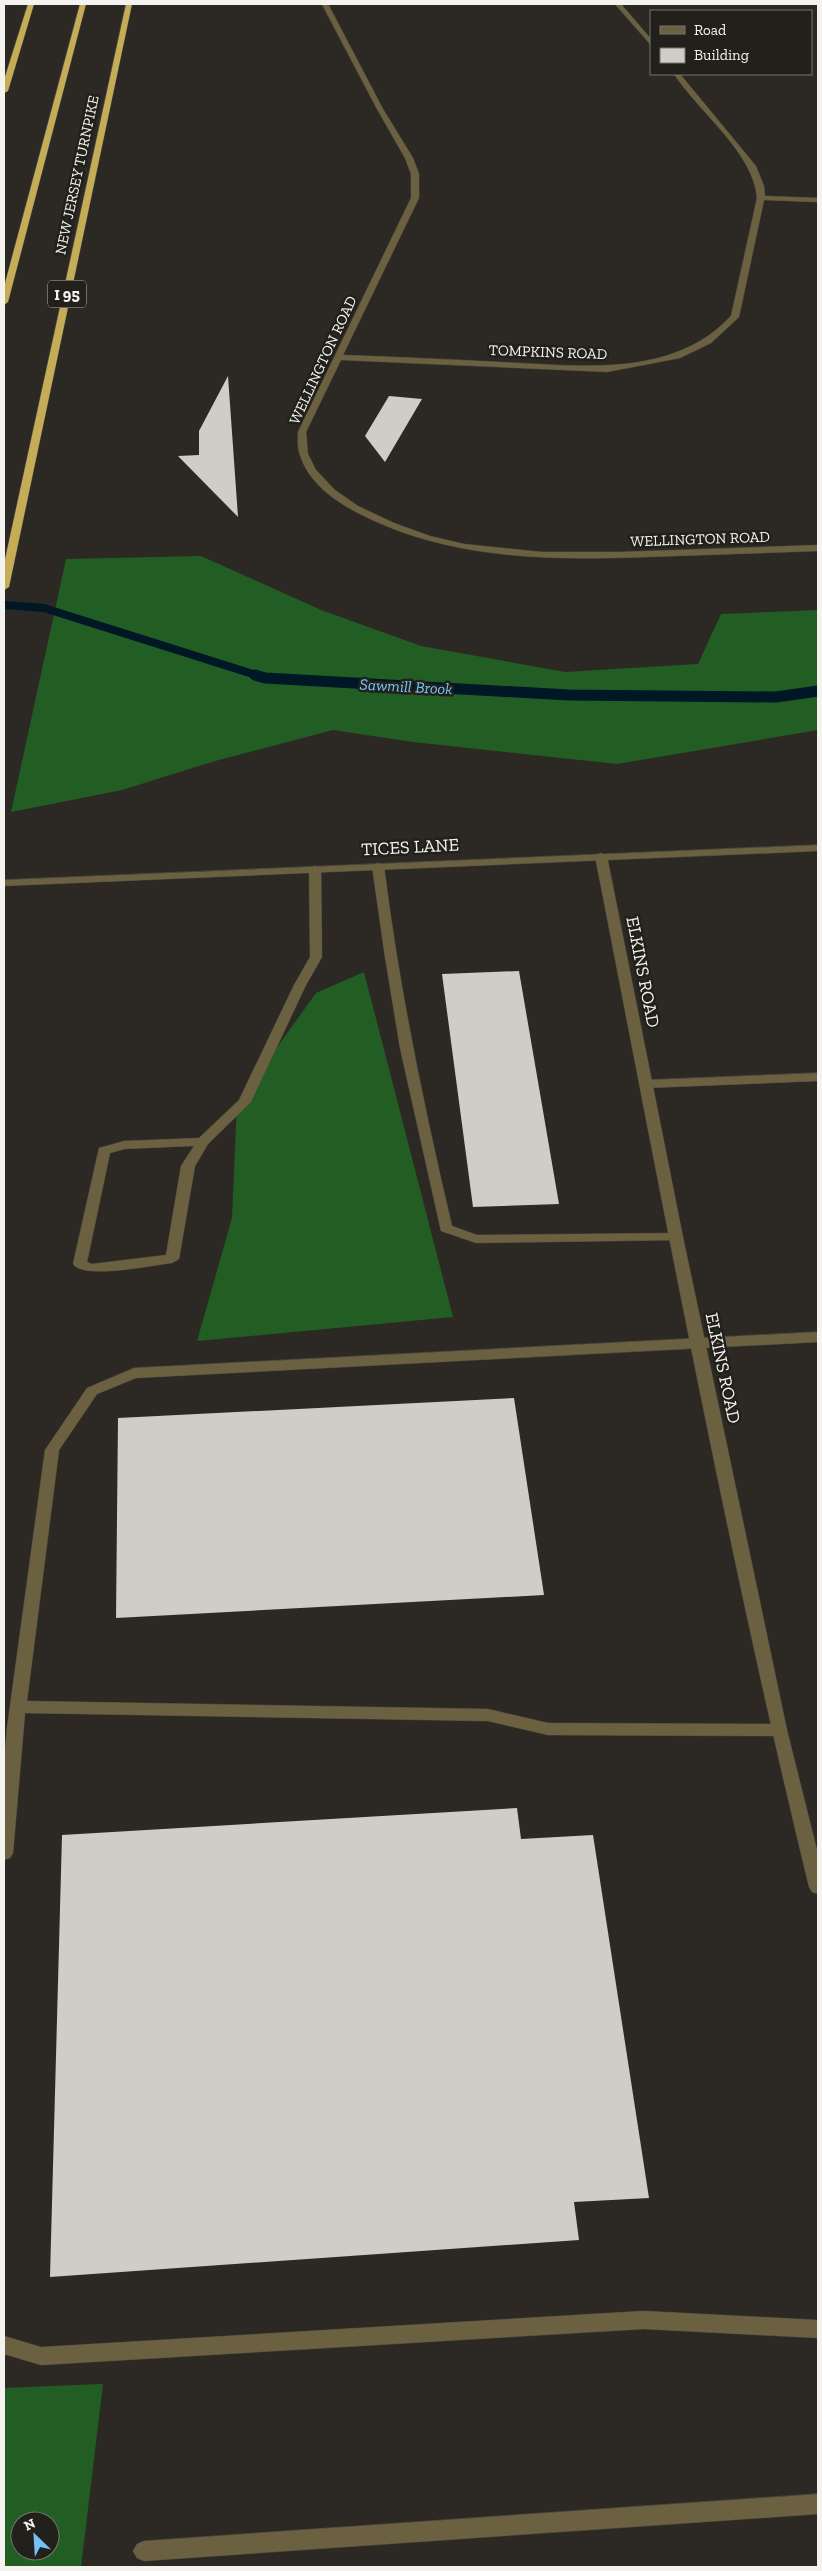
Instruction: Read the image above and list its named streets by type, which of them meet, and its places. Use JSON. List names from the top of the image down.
{
  "streets": {
    "highway": ["NEW JERSEY TURNPIKE", "I 95"],
    "street": [
      "TOMPKINS ROAD",
      "WELLINGTON ROAD",
      "TICES LANE",
      "ELKINS ROAD"
    ]
  },
  "crossings": [
    ["TOMPKINS ROAD", "WELLINGTON ROAD"],
    ["TICES LANE", "ELKINS ROAD"]
  ],
  "water": ["Sawmill Brook"],
  "legend": ["Road", "Building"],
  "north": "top left"
}
